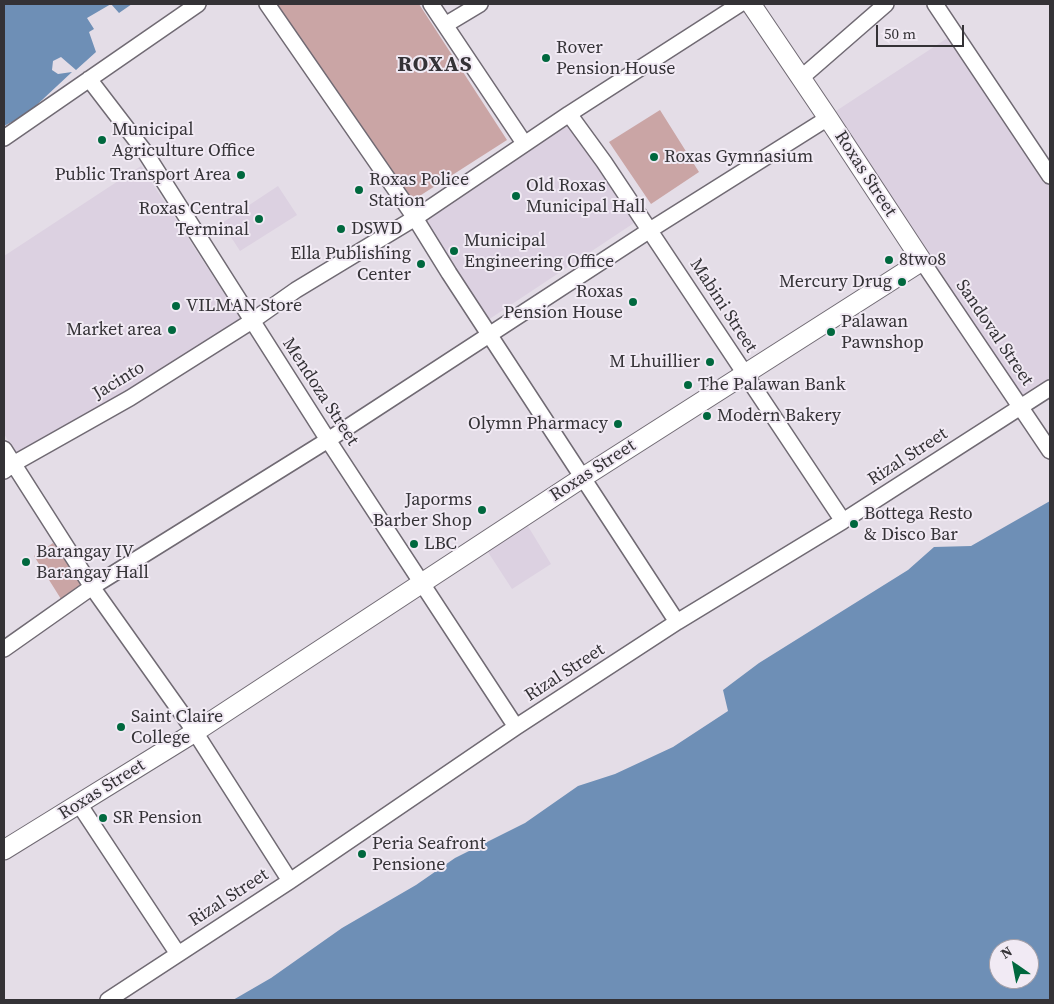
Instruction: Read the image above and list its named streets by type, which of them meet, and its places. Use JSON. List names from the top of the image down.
{
  "streets": {
    "main road": ["Roxas Street"],
    "street": [
      "Mabini Street",
      "Sandoval Street",
      "Jacinto",
      "Mendoza Street",
      "Rizal Street"
    ]
  },
  "crossings": [
    ["Roxas Street", "Mabini Street"],
    ["Roxas Street", "Sandoval Street"],
    ["Roxas Street", "Mendoza Street"],
    ["Mabini Street", "Jacinto"],
    ["Mabini Street", "Rizal Street"],
    ["Sandoval Street", "Rizal Street"],
    ["Jacinto", "Mendoza Street"],
    ["Mendoza Street", "Rizal Street"]
  ],
  "districts": ["ROXAS"],
  "places": [
    "Rover Pension House",
    "Municipal Agriculture Office",
    "Roxas Gymnasium",
    "Public Transport Area",
    "Roxas Police Station",
    "Old Roxas Municipal Hall",
    "Roxas Central Terminal",
    "DSWD",
    "Municipal Engineering Office",
    "8two8",
    "Ella Publishing Center",
    "Mercury Drug",
    "Roxas Pension House",
    "VILMAN Store",
    "Market area",
    "Palawan Pawnshop",
    "M Lhuillier",
    "The Palawan Bank",
    "Modern Bakery",
    "Olymn Pharmacy",
    "Japorms Barber Shop",
    "Bottega Resto & Disco Bar",
    "LBC",
    "Barangay IV Barangay Hall",
    "Saint Claire College",
    "SR Pension",
    "Peria Seafront Pensione"
  ],
  "scale_bar": "50 m",
  "north": "top left"
}
